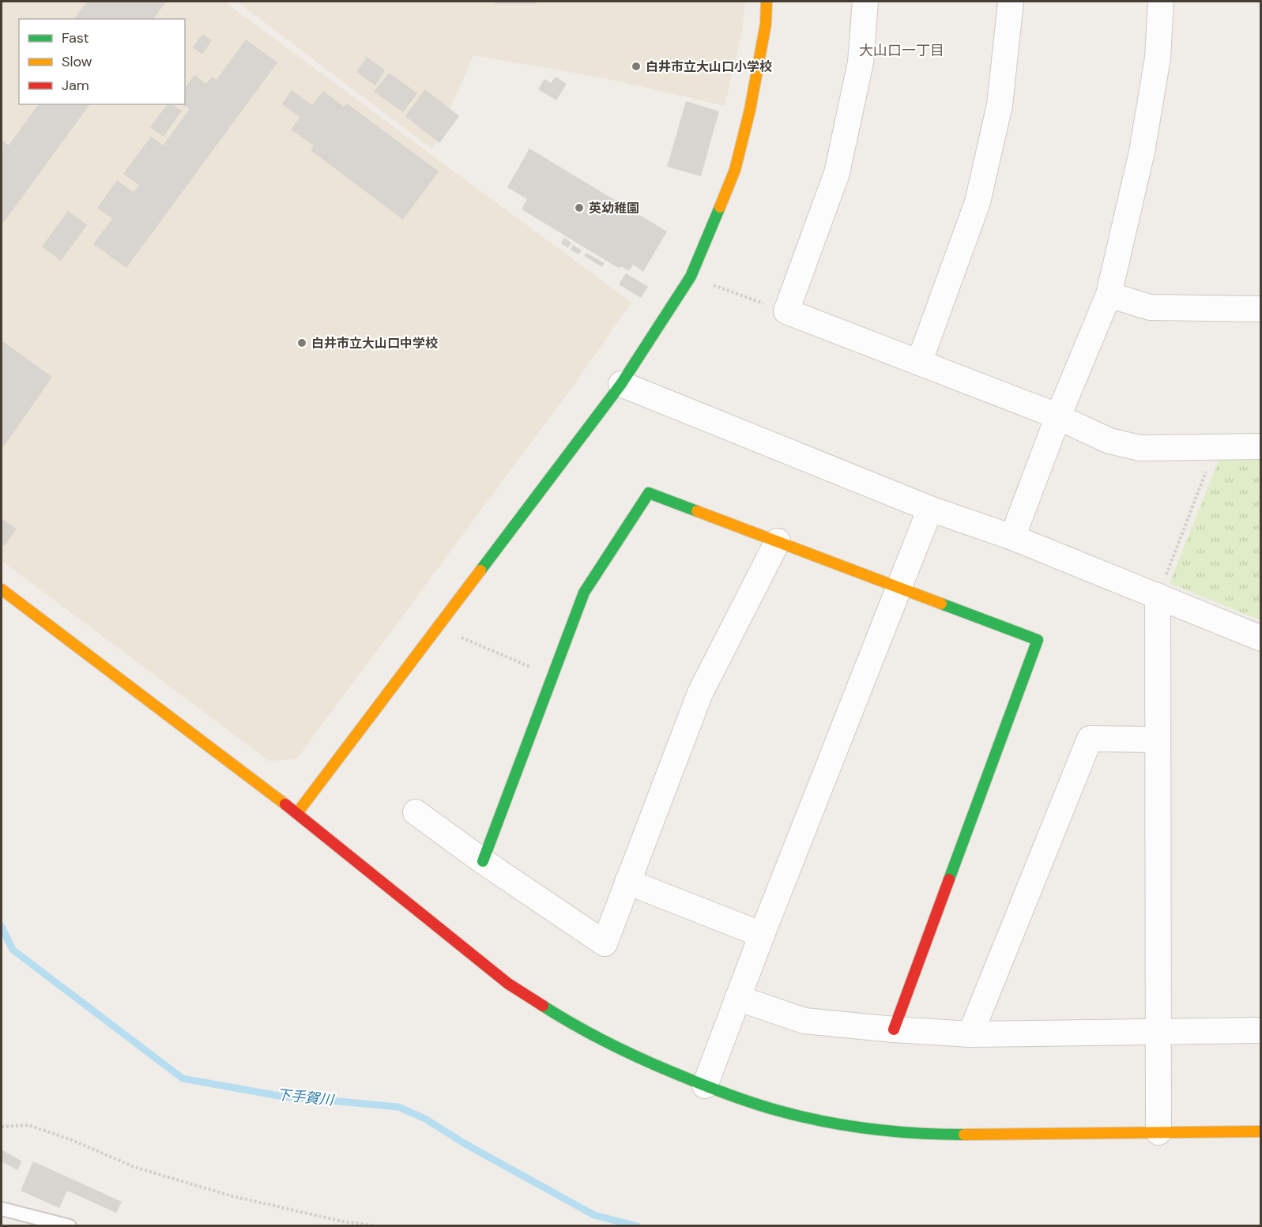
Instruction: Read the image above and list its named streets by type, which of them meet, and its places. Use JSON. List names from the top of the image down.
{
  "districts": ["大山口一丁目"],
  "water": ["下手賀川"],
  "places": ["白井市立大山口小学校", "英幼稚園", "白井市立大山口中学校"],
  "legend": ["Fast", "Slow", "Jam"]
}
